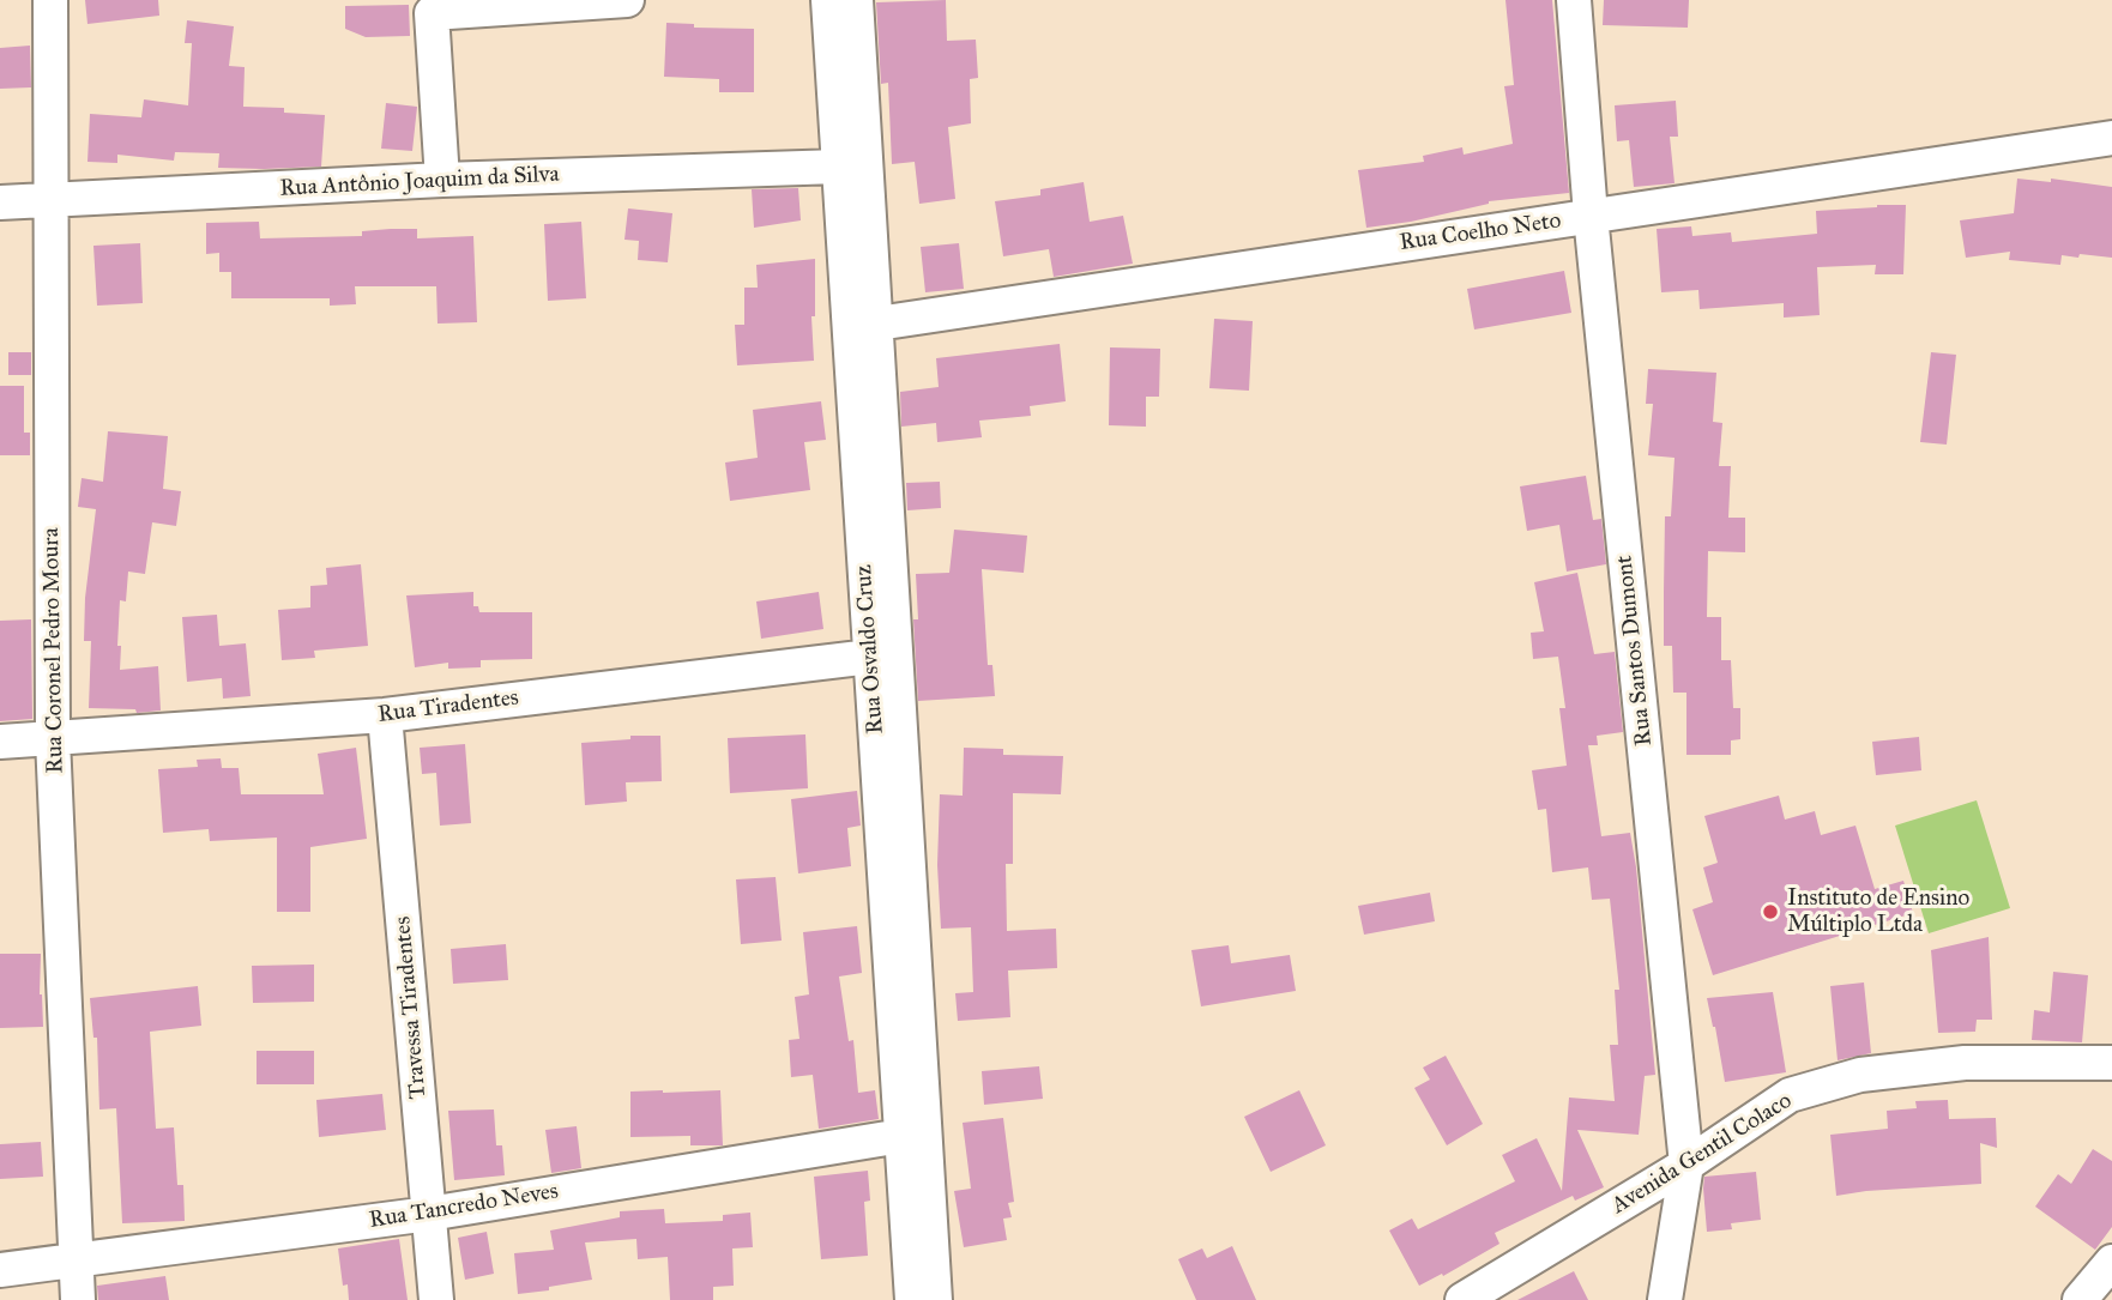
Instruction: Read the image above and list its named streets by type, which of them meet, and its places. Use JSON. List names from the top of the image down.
{
  "streets": {
    "street": [
      "Rua Antônio Joaquim da Silva",
      "Rua Coelho Neto",
      "Rua Osvaldo Cruz",
      "Rua Coronel Pedro Moura",
      "Rua Santos Dumont",
      "Rua Tiradentes",
      "Travessa Tiradentes",
      "Avenida Gentil Colaco",
      "Rua Tancredo Neves"
    ]
  },
  "crossings": [
    ["Rua Antônio Joaquim da Silva", "Rua Osvaldo Cruz"],
    ["Rua Antônio Joaquim da Silva", "Rua Coronel Pedro Moura"],
    ["Rua Coelho Neto", "Rua Osvaldo Cruz"],
    ["Rua Coelho Neto", "Rua Santos Dumont"],
    ["Rua Osvaldo Cruz", "Rua Tiradentes"],
    ["Rua Osvaldo Cruz", "Rua Tancredo Neves"],
    ["Rua Coronel Pedro Moura", "Rua Tiradentes"],
    ["Rua Coronel Pedro Moura", "Rua Tancredo Neves"],
    ["Rua Santos Dumont", "Avenida Gentil Colaco"],
    ["Rua Tiradentes", "Travessa Tiradentes"],
    ["Travessa Tiradentes", "Rua Tancredo Neves"]
  ],
  "places": ["Instituto de Ensino Múltiplo Ltda"]
}
